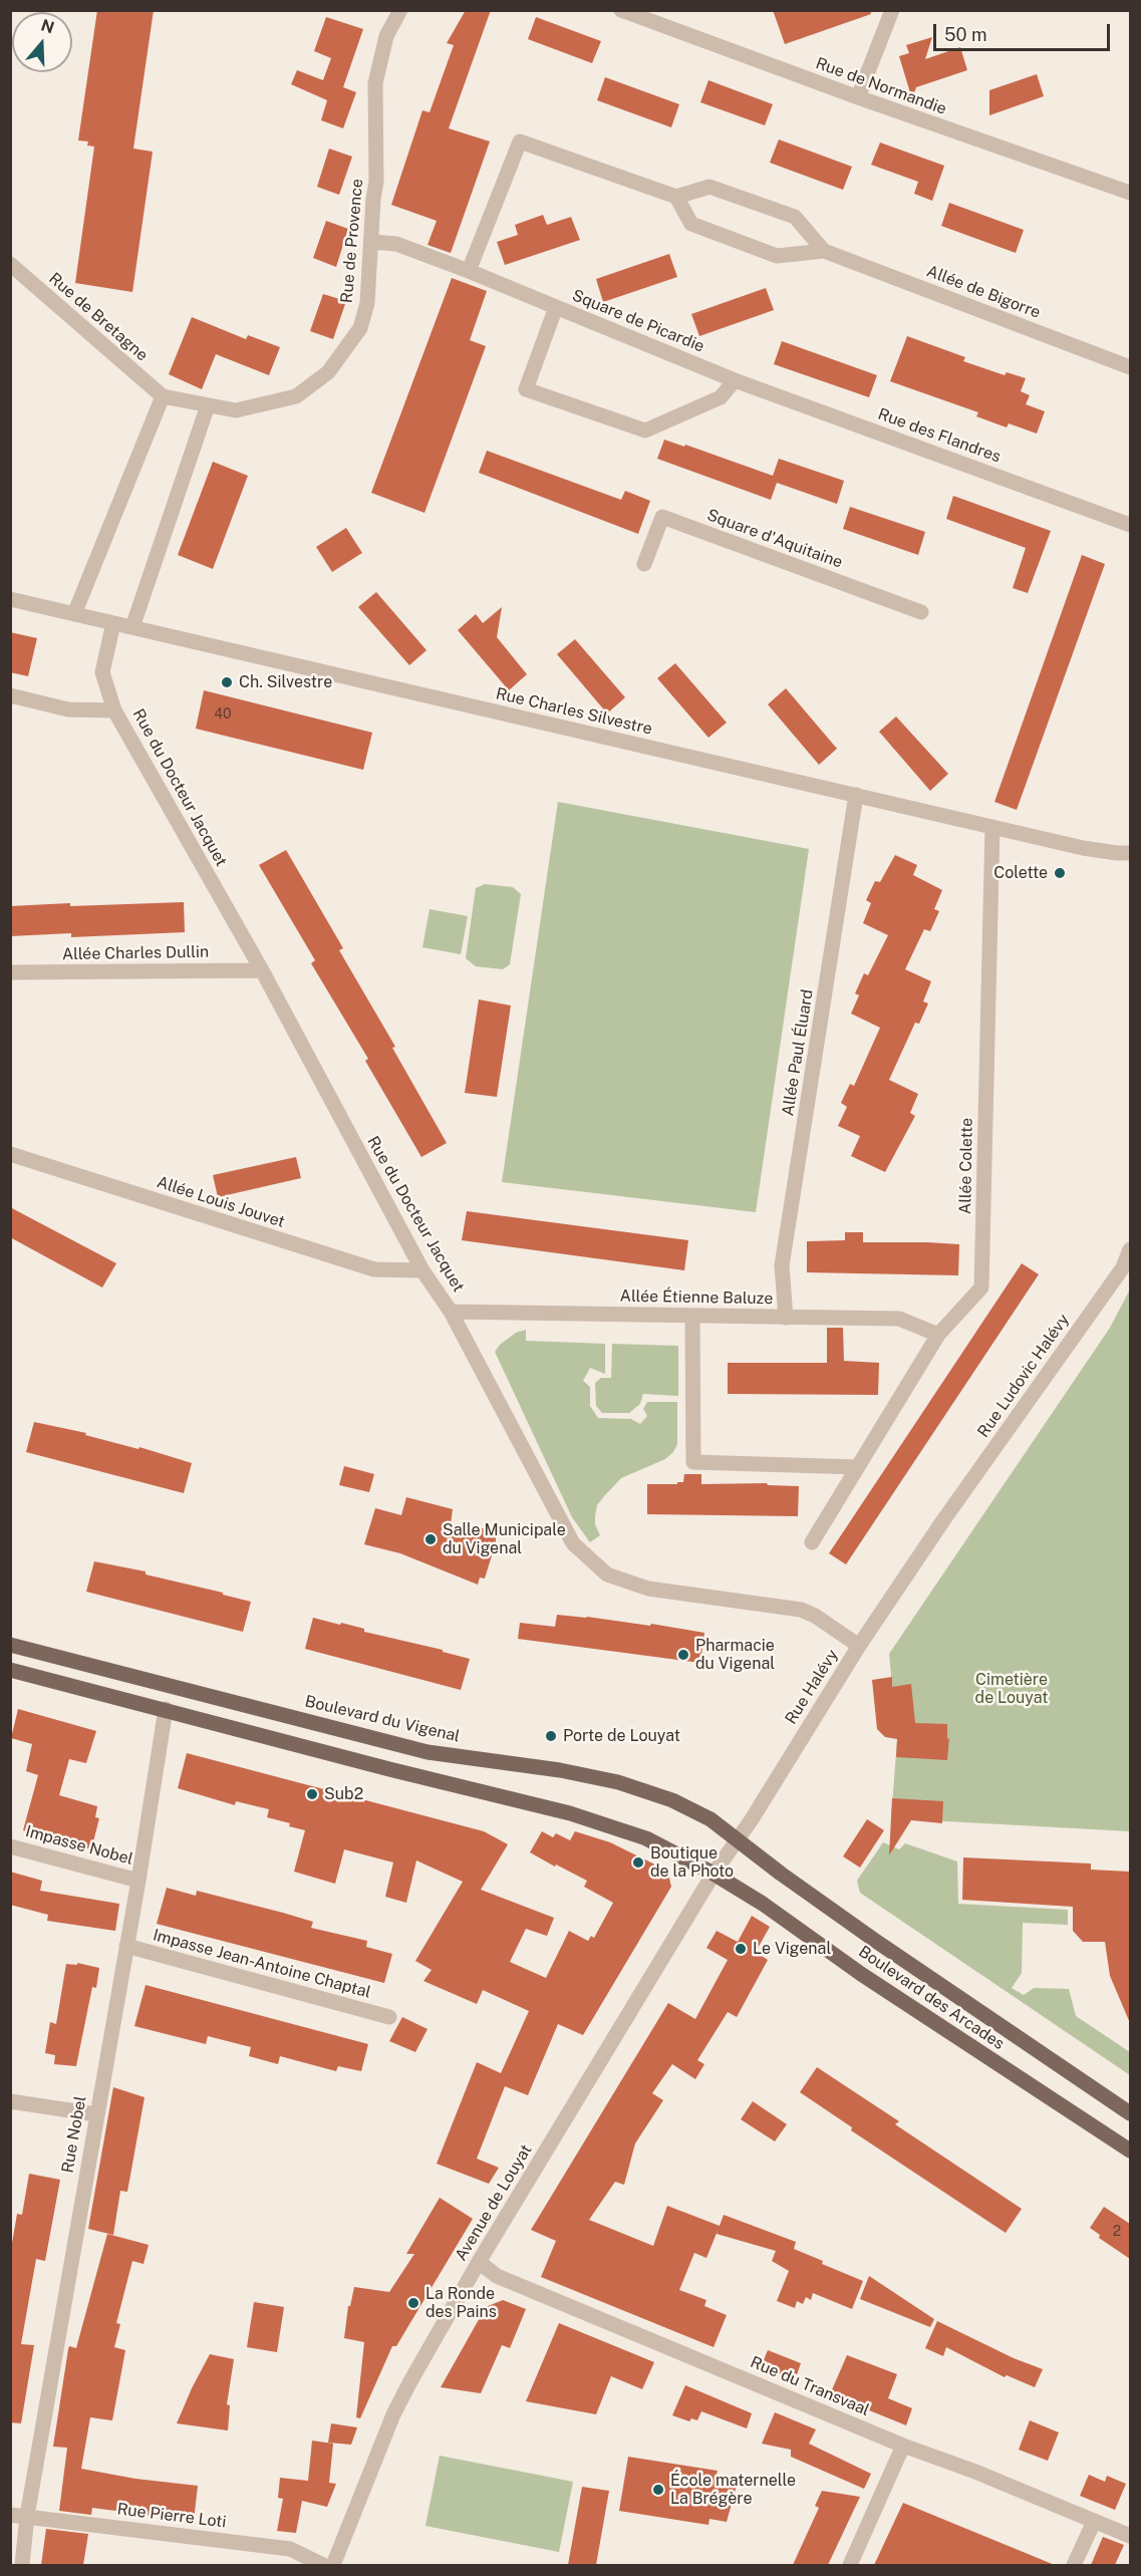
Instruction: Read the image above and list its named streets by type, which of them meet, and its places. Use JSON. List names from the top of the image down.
{
  "streets": {
    "main road": ["Boulevard du Vigenal", "Boulevard des Arcades"],
    "street": [
      "Rue de Normandie",
      "Rue de Provence",
      "Allée de Bigorre",
      "Rue de Bretagne",
      "Square de Picardie",
      "Rue des Flandres",
      "Square d'Aquitaine",
      "Rue Charles Silvestre",
      "Rue du Docteur Jacquet",
      "Allée Charles Dullin",
      "Allée Paul Éluard",
      "Allée Colette",
      "Allée Louis Jouvet",
      "Allée Étienne Baluze",
      "Rue Ludovic Halévy",
      "Rue Halévy",
      "Impasse Nobel",
      "Impasse Jean-Antoine Chaptal",
      "Rue Nobel",
      "Avenue de Louyat",
      "Rue du Transvaal",
      "Rue Pierre Loti"
    ]
  },
  "crossings": [
    ["Rue de Provence", "Rue de Bretagne"],
    ["Square de Picardie", "Rue des Flandres"],
    ["Rue Charles Silvestre", "Rue du Docteur Jacquet"],
    ["Rue Charles Silvestre", "Allée Paul Éluard"],
    ["Rue Charles Silvestre", "Allée Colette"],
    ["Rue du Docteur Jacquet", "Allée Charles Dullin"],
    ["Rue du Docteur Jacquet", "Allée Louis Jouvet"],
    ["Rue du Docteur Jacquet", "Allée Étienne Baluze"],
    ["Rue du Docteur Jacquet", "Rue Halévy"],
    ["Allée Paul Éluard", "Allée Étienne Baluze"],
    ["Allée Colette", "Allée Étienne Baluze"],
    ["Rue Ludovic Halévy", "Rue Halévy"],
    ["Rue Halévy", "Boulevard du Vigenal"],
    ["Rue Halévy", "Boulevard des Arcades"],
    ["Rue Halévy", "Avenue de Louyat"],
    ["Boulevard du Vigenal", "Boulevard des Arcades"],
    ["Impasse Nobel", "Rue Nobel"],
    ["Impasse Jean-Antoine Chaptal", "Rue Nobel"],
    ["Boulevard des Arcades", "Avenue de Louyat"],
    ["Rue Nobel", "Rue Pierre Loti"],
    ["Avenue de Louyat", "Rue du Transvaal"]
  ],
  "parks": ["Cimetière de Louyat"],
  "places": [
    "Ch. Silvestre",
    "Colette",
    "Salle Municipale du Vigenal",
    "Pharmacie du Vigenal",
    "Porte de Louyat",
    "Sub2",
    "Boutique de la Photo",
    "Le Vigenal",
    "La Ronde des Pains",
    "École maternelle La Brégère"
  ],
  "house_numbers": ["40", "2"],
  "scale_bar": "50 m",
  "north": "top"
}
